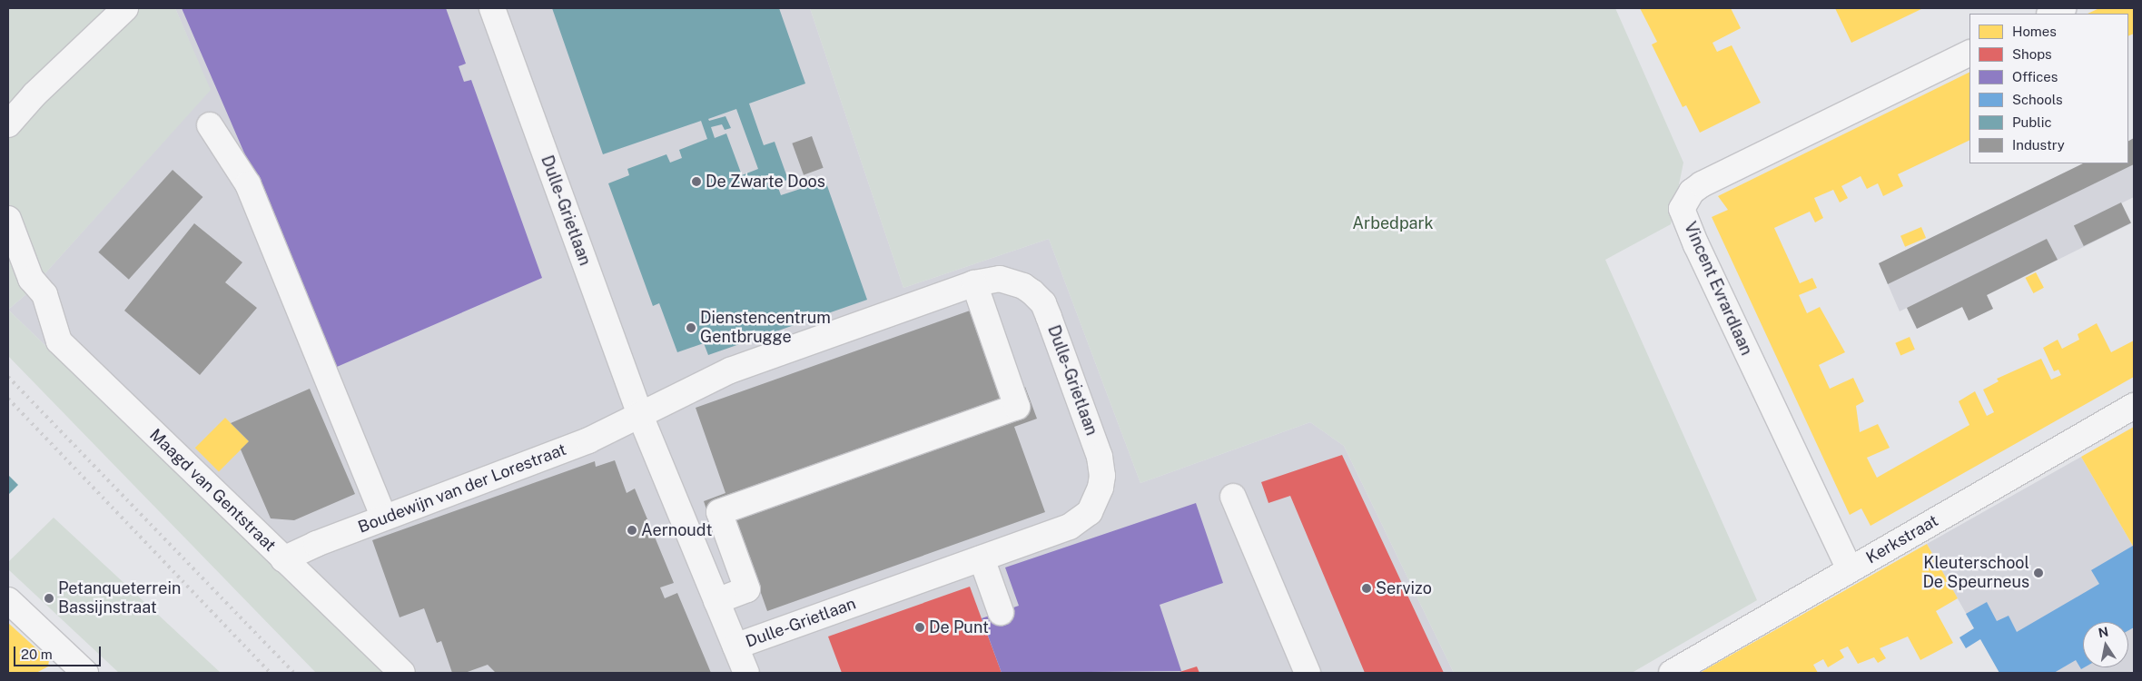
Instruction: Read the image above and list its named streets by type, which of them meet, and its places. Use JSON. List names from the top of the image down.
{
  "streets": {
    "street": [
      "Dulle-Grietlaan",
      "Vincent Evrardlaan",
      "Boudewijn van der Lorestraat",
      "Maagd van Gentstraat",
      "Kerkstraat"
    ]
  },
  "crossings": [
    ["Dulle-Grietlaan", "Boudewijn van der Lorestraat"],
    ["Vincent Evrardlaan", "Kerkstraat"],
    ["Boudewijn van der Lorestraat", "Maagd van Gentstraat"]
  ],
  "parks": ["Arbedpark"],
  "places": [
    "De Zwarte Doos",
    "Dienstencentrum Gentbrugge",
    "Aernoudt",
    "Kleuterschool De Speurneus",
    "Servizo",
    "Petanqueterrein Bassijnstraat",
    "De Punt"
  ],
  "legend": [
    "Homes",
    "Shops",
    "Offices",
    "Schools",
    "Public",
    "Industry"
  ],
  "scale_bar": "20 m",
  "north": "top"
}
